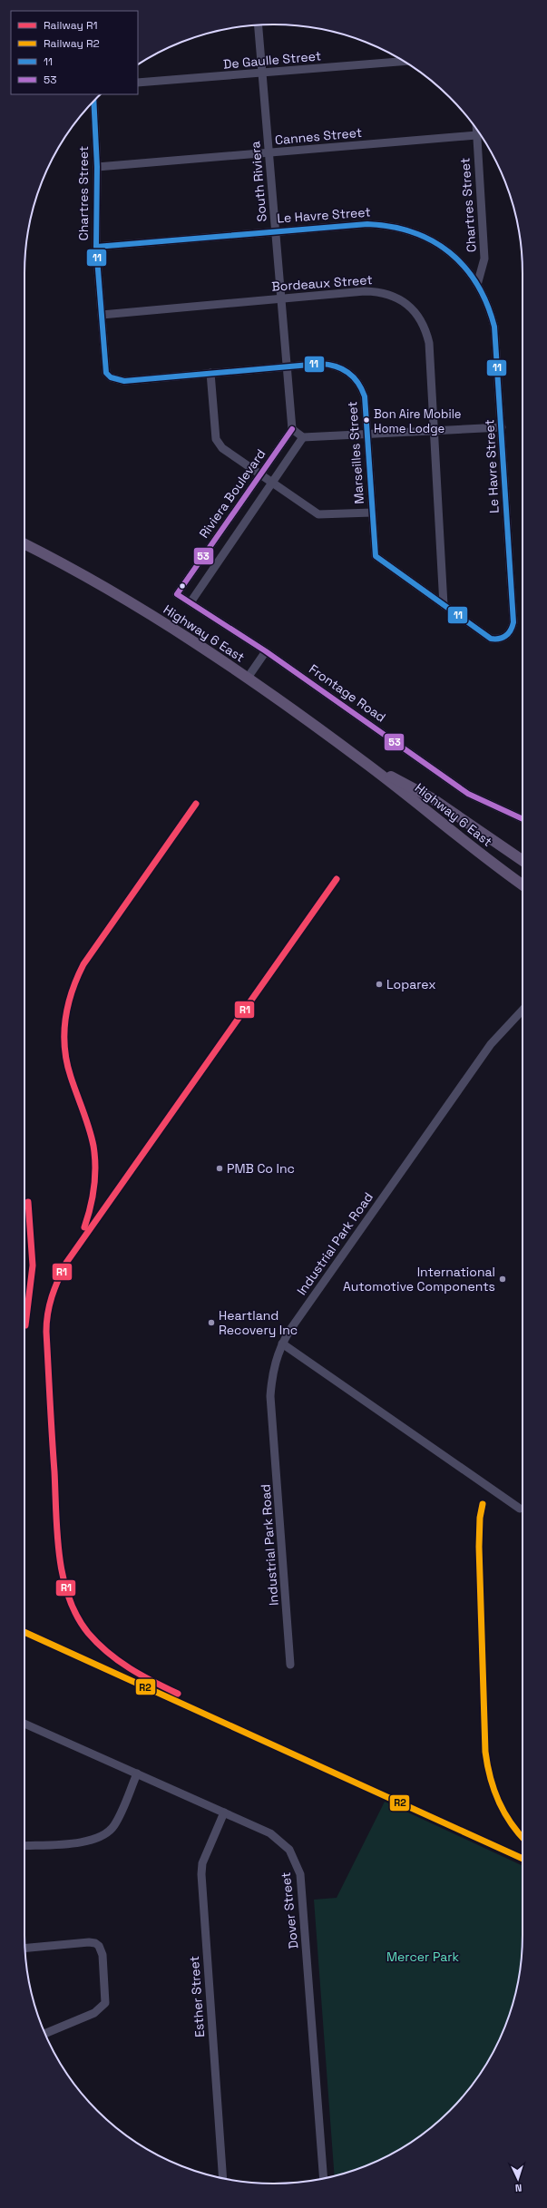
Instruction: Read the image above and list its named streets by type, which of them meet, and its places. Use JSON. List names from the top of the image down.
{
  "streets": {
    "main road": ["Highway 6 East"],
    "street": [
      "De Gaulle Street",
      "Cannes Street",
      "South Riviera",
      "Chartres Street",
      "Le Havre Street",
      "Bordeaux Street",
      "Marseilles Street",
      "Riviera Boulevard",
      "Frontage Road",
      "Industrial Park Road",
      "Dover Street",
      "Esther Street"
    ]
  },
  "crossings": [
    ["De Gaulle Street", "South Riviera"],
    ["Cannes Street", "South Riviera"],
    ["Cannes Street", "Chartres Street"],
    ["South Riviera", "Le Havre Street"],
    ["South Riviera", "Bordeaux Street"],
    ["South Riviera", "Marseilles Street"],
    ["South Riviera", "Riviera Boulevard"],
    ["Chartres Street", "Le Havre Street"],
    ["Chartres Street", "Bordeaux Street"],
    ["Chartres Street", "Marseilles Street"],
    ["Le Havre Street", "Marseilles Street"],
    ["Bordeaux Street", "Marseilles Street"],
    ["Riviera Boulevard", "Frontage Road"],
    ["Dover Street", "Esther Street"]
  ],
  "parks": ["Mercer Park"],
  "places": [
    "Bon Aire Mobile Home Lodge",
    "Loparex",
    "PMB Co Inc",
    "International Automotive Components",
    "Heartland Recovery Inc"
  ],
  "lines": [
    "transit line 11",
    "transit line 53",
    "rail line R1",
    "rail line R2"
  ],
  "legend": [
    "Railway R1",
    "Railway R2",
    "11",
    "53"
  ],
  "north": "bottom"
}
